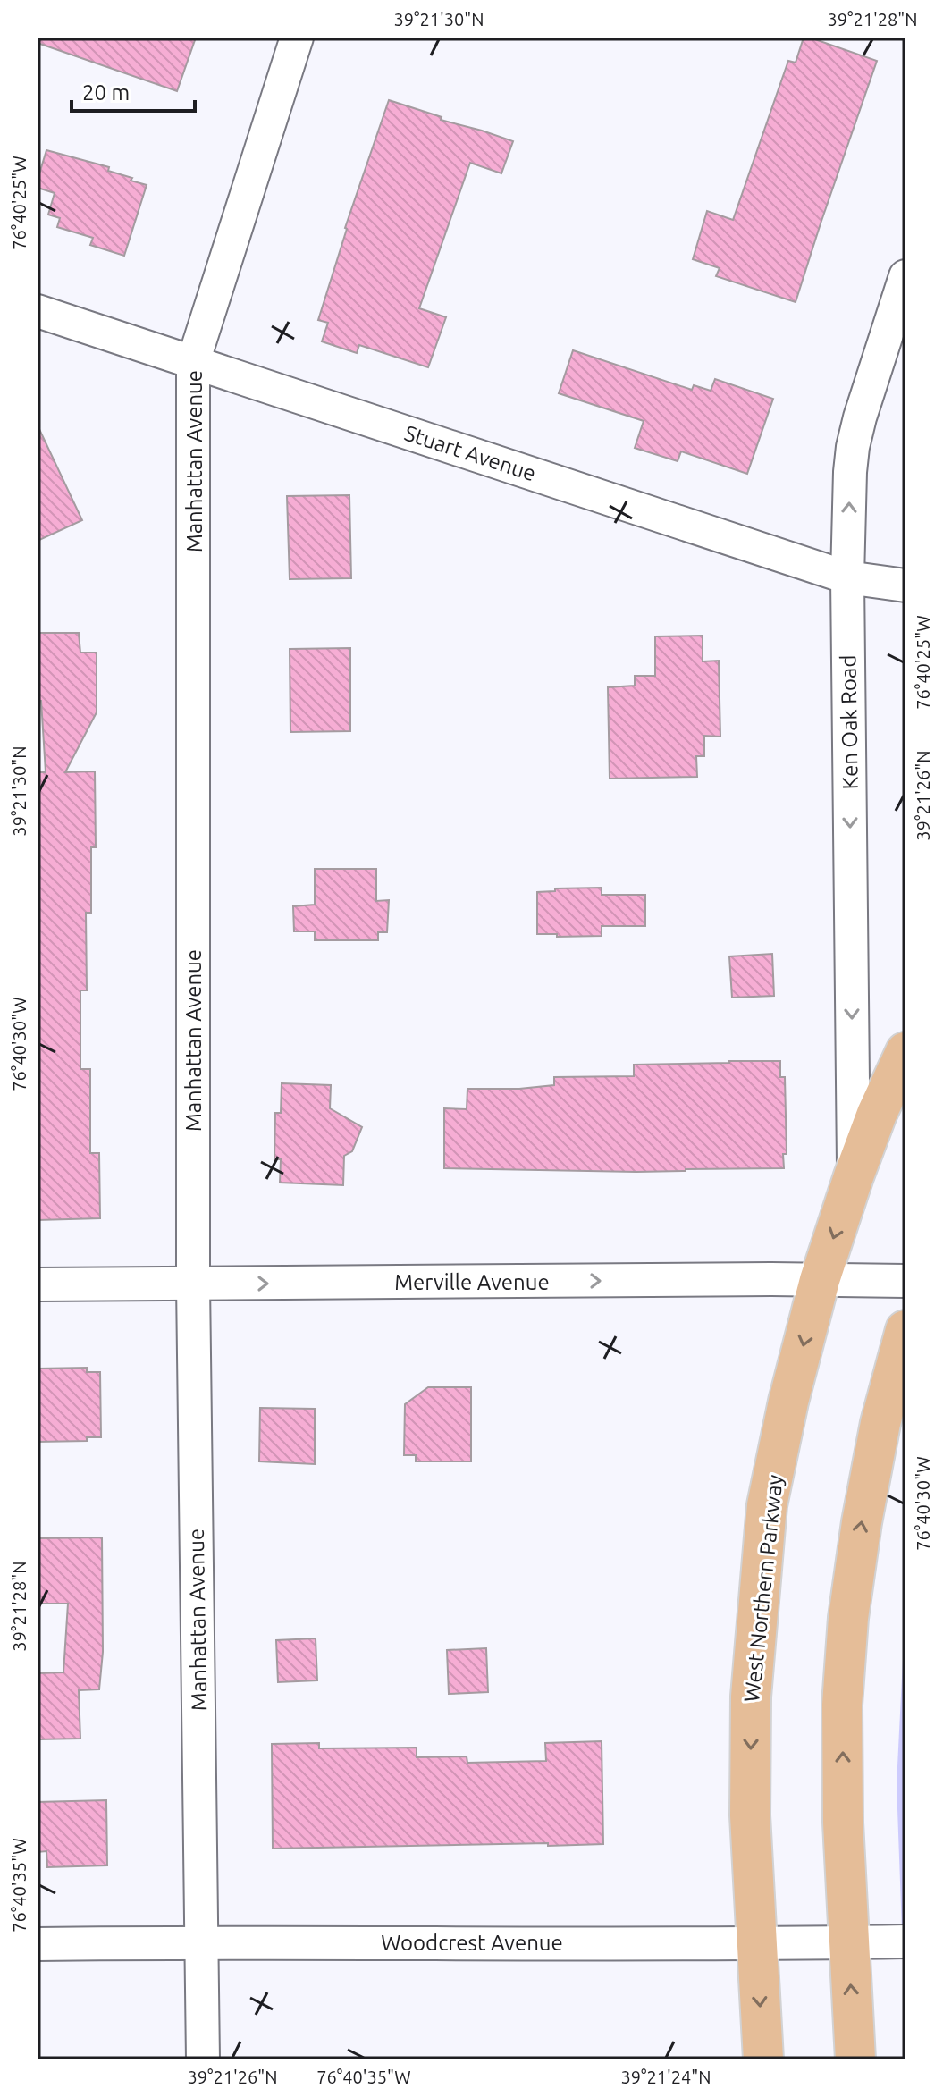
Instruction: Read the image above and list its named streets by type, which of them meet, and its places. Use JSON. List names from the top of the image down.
{
  "streets": {
    "main road": ["West Northern Parkway"],
    "street": [
      "Stuart Avenue",
      "Manhattan Avenue",
      "Ken Oak Road",
      "Merville Avenue",
      "Woodcrest Avenue"
    ]
  },
  "crossings": [
    ["Stuart Avenue", "Manhattan Avenue"],
    ["Stuart Avenue", "Ken Oak Road"],
    ["Manhattan Avenue", "Merville Avenue"],
    ["Manhattan Avenue", "Woodcrest Avenue"],
    ["Ken Oak Road", "West Northern Parkway"],
    ["Merville Avenue", "West Northern Parkway"],
    ["West Northern Parkway", "Woodcrest Avenue"]
  ],
  "one_way": ["Merville Avenue"],
  "scale_bar": "20 m",
  "coordinates": [
    "39°21'30\"N",
    "39°21'28\"N",
    "76°40'25\"W",
    "39°21'26\"N",
    "76°40'30\"W",
    "76°40'35\"W",
    "39°21'24\"N"
  ]
}
